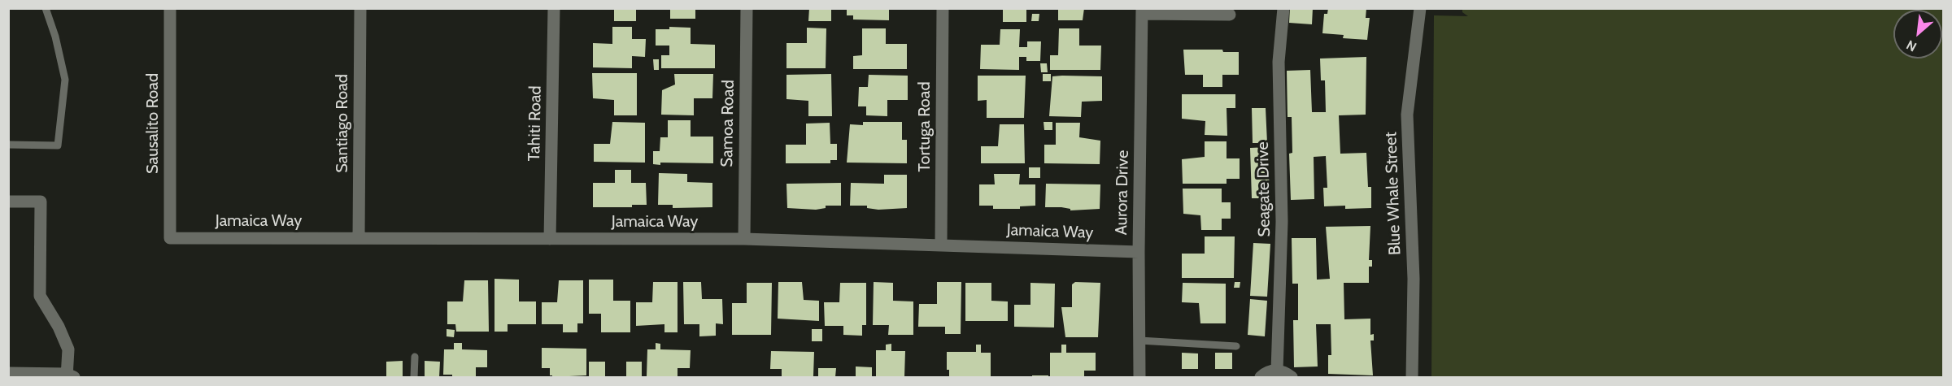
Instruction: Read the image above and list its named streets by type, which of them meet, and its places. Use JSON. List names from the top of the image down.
{
  "streets": {
    "street": [
      "Sausalito Road",
      "Santiago Road",
      "Tahiti Road",
      "Samoa Road",
      "Tortuga Road",
      "Seagate Drive",
      "Aurora Drive",
      "Blue Whale Street",
      "Jamaica Way"
    ]
  },
  "crossings": [
    ["Sausalito Road", "Jamaica Way"],
    ["Santiago Road", "Jamaica Way"],
    ["Tahiti Road", "Jamaica Way"],
    ["Samoa Road", "Jamaica Way"],
    ["Tortuga Road", "Jamaica Way"],
    ["Aurora Drive", "Jamaica Way"]
  ],
  "north": "bottom left"
}
